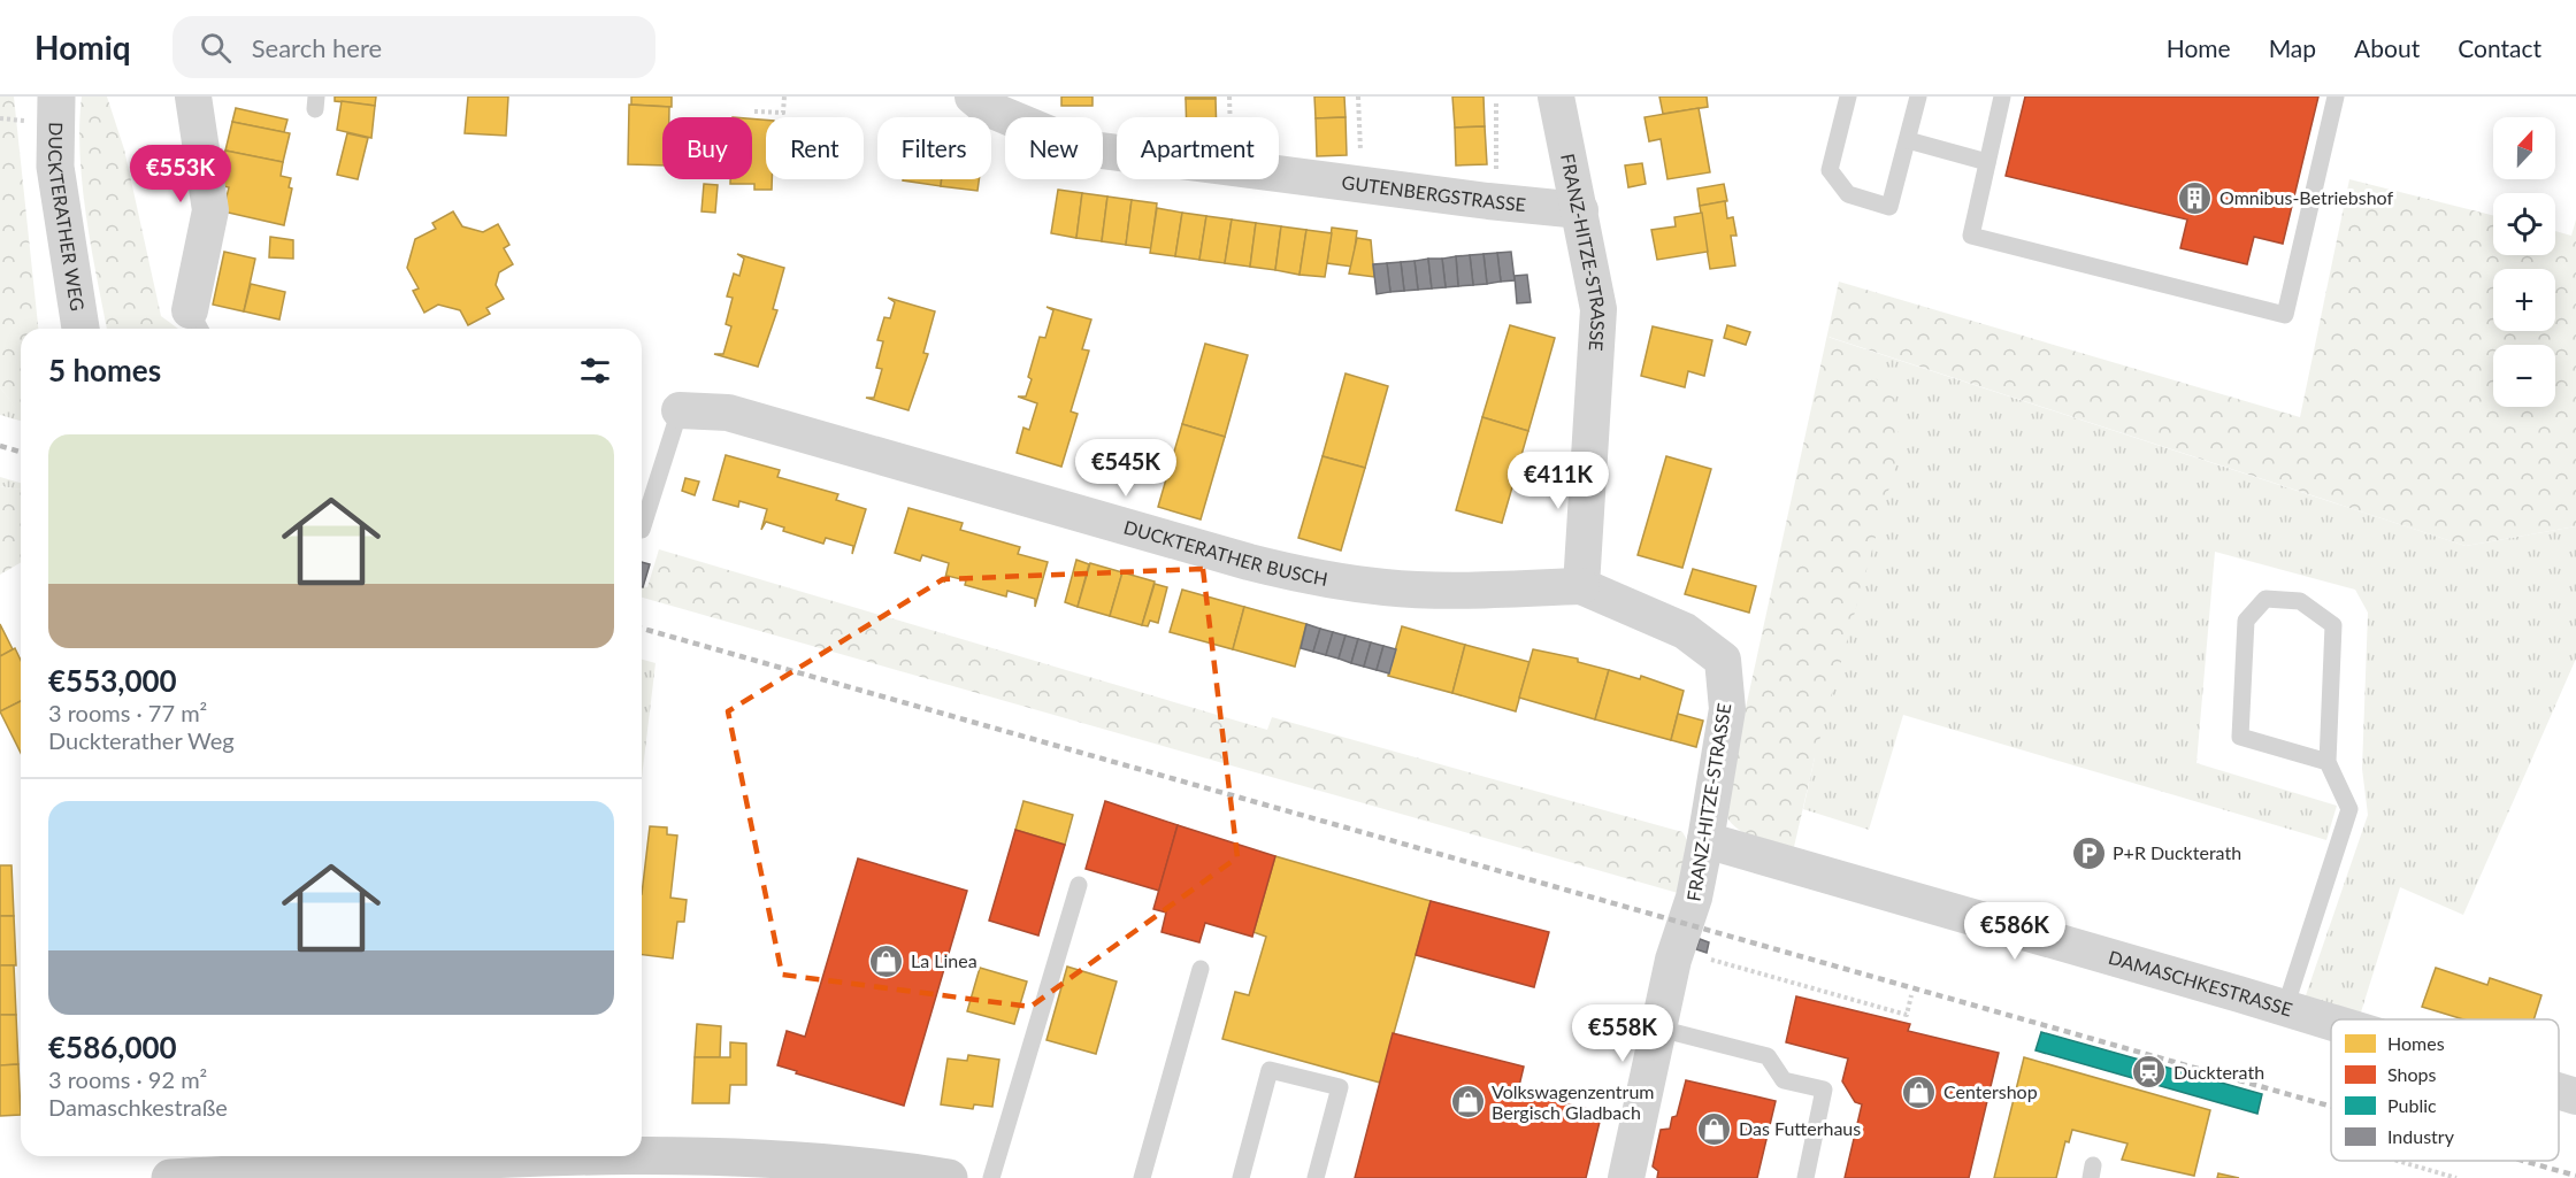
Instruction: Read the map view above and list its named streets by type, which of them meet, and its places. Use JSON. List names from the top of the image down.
{
  "streets": {
    "street": [
      "GUTENBERGSTRASSE",
      "DUCKTERATHER WEG",
      "FRANZ-HITZE-STRASSE",
      "DUCKTERATHER BUSCH",
      "DAMASCHKESTRASSE"
    ]
  },
  "crossings": [
    ["GUTENBERGSTRASSE", "FRANZ-HITZE-STRASSE"],
    ["FRANZ-HITZE-STRASSE", "DUCKTERATHER BUSCH"],
    ["FRANZ-HITZE-STRASSE", "DAMASCHKESTRASSE"]
  ],
  "places": {
    "building": ["Omnibus-Betriebshof"],
    "parking": ["P+R Duckterath"],
    "shop": [
      "La Linea",
      "Centershop",
      "Volkswagenzentrum Bergisch Gladbach",
      "Das Futterhaus"
    ],
    "station": ["Duckterath"]
  },
  "legend": [
    "Homes",
    "Shops",
    "Public",
    "Industry"
  ],
  "north": "top",
  "page": {
    "header": "Homiq",
    "search": "Search here",
    "nav": [
      "Home",
      "Map",
      "About",
      "Contact"
    ],
    "map_buttons": ["+", "−"],
    "chip": [
      "Buy",
      "Rent",
      "Filters",
      "New",
      "Apartment"
    ],
    "price": [
      "€553K",
      "€545K",
      "€411K",
      "€586K",
      "€558K"
    ],
    "heading": "5 homes",
    "list": [
      {
        "name": "€553,000",
        "note": "3 rooms · 77 m² · Duckterather Weg"
      },
      {
        "name": "€586,000",
        "note": "3 rooms · 92 m² · Damaschkestraße"
      }
    ]
  }
}
